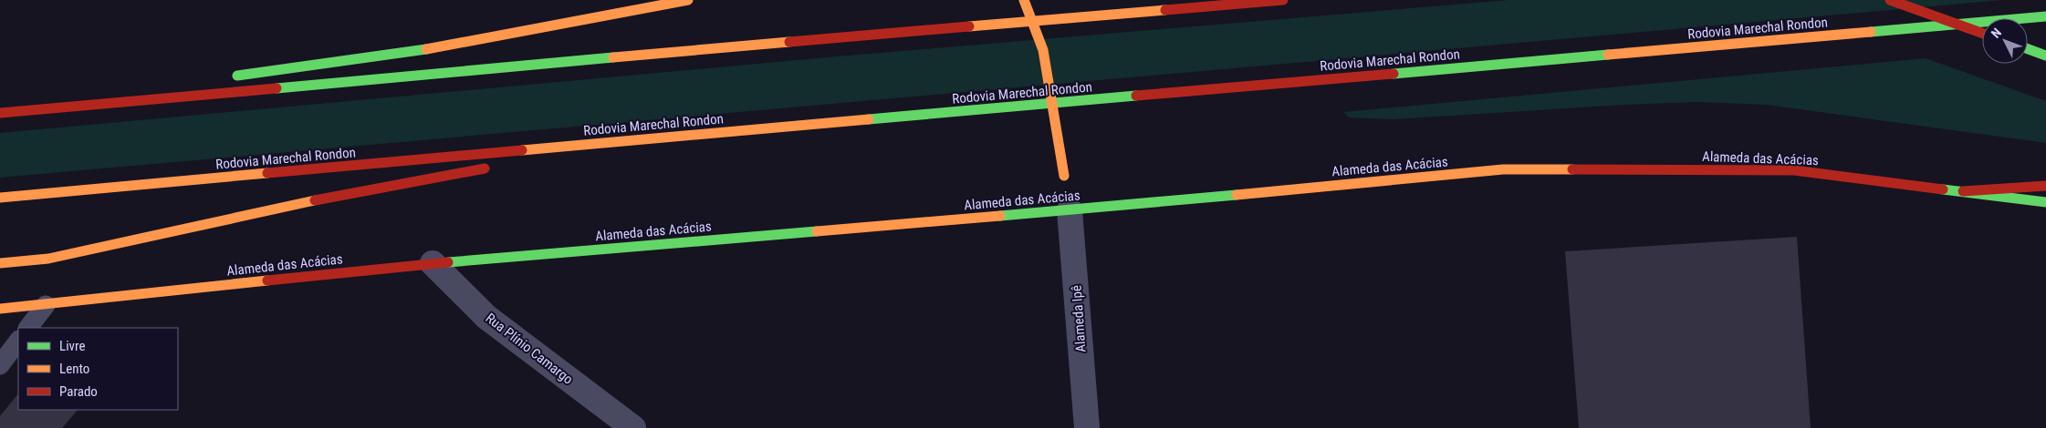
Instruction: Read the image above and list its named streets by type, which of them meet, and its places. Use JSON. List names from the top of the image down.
{
  "streets": {
    "main road": ["Rodovia Marechal Rondon", "Alameda das Acácias"],
    "street": ["Alameda Ipê", "Rua Plínio Camargo"]
  },
  "crossings": [
    ["Alameda das Acácias", "Alameda Ipê"],
    ["Alameda das Acácias", "Rua Plínio Camargo"]
  ],
  "legend": ["Livre", "Lento", "Parado"],
  "north": "top left"
}
